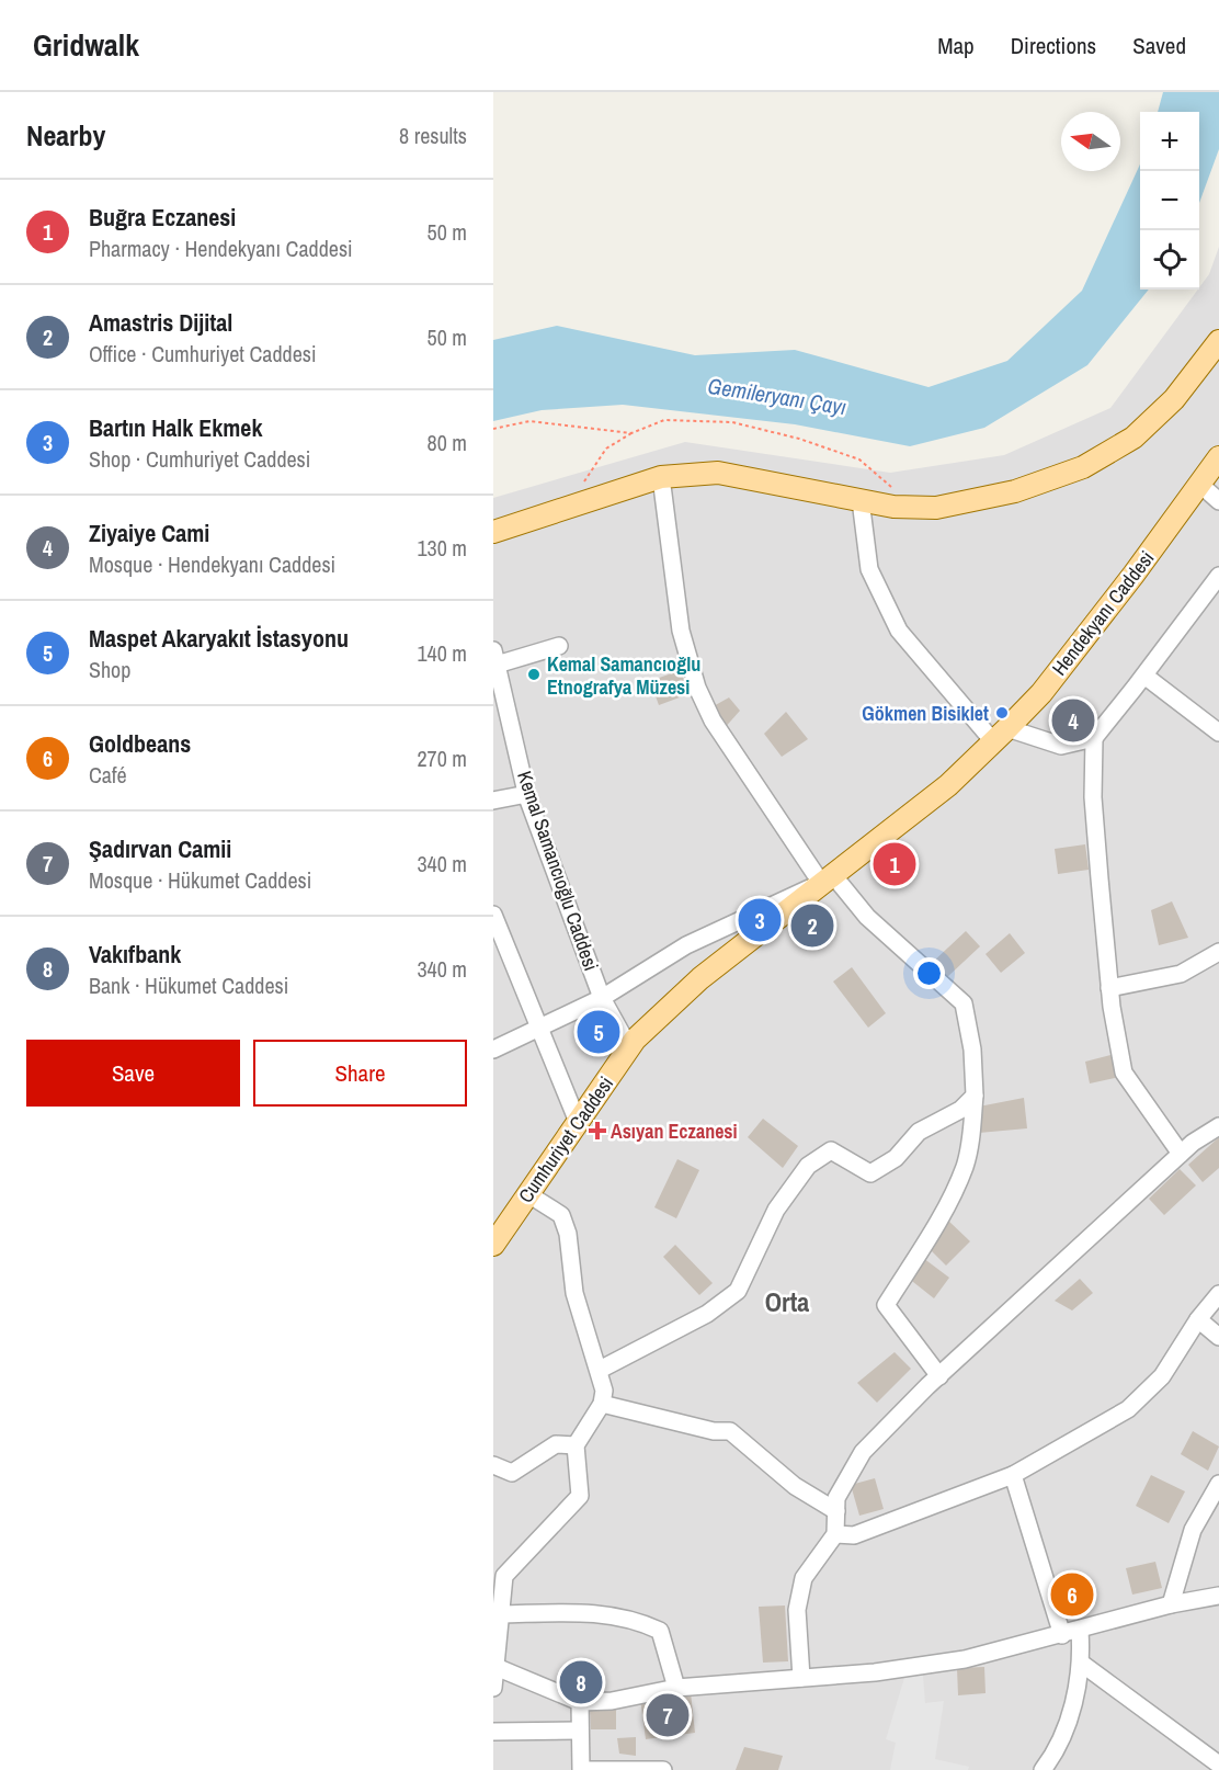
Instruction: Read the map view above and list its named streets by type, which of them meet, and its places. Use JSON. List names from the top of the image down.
{
  "streets": {
    "main road": ["Hendekyanı Caddesi", "Cumhuriyet Caddesi"],
    "street": ["Kemal Samancıoğlu Caddesi"]
  },
  "crossings": [
    ["Hendekyanı Caddesi", "Cumhuriyet Caddesi"],
    ["Kemal Samancıoğlu Caddesi", "Cumhuriyet Caddesi"]
  ],
  "districts": ["Orta"],
  "water": ["Gemileryanı Çayı"],
  "places": {
    "other": ["Kemal Samancıoğlu Etnografya Müzesi", "Gökmen Bisiklet"],
    "health": ["Asıyan Eczanesi"]
  },
  "north": "left",
  "page": {
    "header": "Gridwalk",
    "nav": ["Map", "Directions", "Saved"],
    "heading": ["Nearby", "8 results"],
    "map_buttons": ["+", "−"],
    "list": [
      {
        "mark": "1",
        "name": "Buğra Eczanesi",
        "note": "Pharmacy · Hendekyanı Caddesi",
        "value": "50 m"
      },
      {
        "mark": "2",
        "name": "Amastris Dijital",
        "note": "Office · Cumhuriyet Caddesi",
        "value": "50 m"
      },
      {
        "mark": "3",
        "name": "Bartın Halk Ekmek",
        "note": "Shop · Cumhuriyet Caddesi",
        "value": "80 m"
      },
      {
        "mark": "4",
        "name": "Ziyaiye Cami",
        "note": "Mosque · Hendekyanı Caddesi",
        "value": "130 m"
      },
      {
        "mark": "5",
        "name": "Maspet Akaryakıt İstasyonu",
        "note": "Shop",
        "value": "140 m"
      },
      {
        "mark": "6",
        "name": "Goldbeans",
        "note": "Café",
        "value": "270 m"
      },
      {
        "mark": "7",
        "name": "Şadırvan Camii",
        "note": "Mosque · Hükumet Caddesi",
        "value": "340 m"
      },
      {
        "mark": "8",
        "name": "Vakıfbank",
        "note": "Bank · Hükumet Caddesi",
        "value": "340 m"
      }
    ],
    "pins": [
      "4",
      "1",
      "3",
      "2",
      "5",
      "6",
      "8",
      "7"
    ],
    "buttons": ["Save", "Share"]
  }
}
